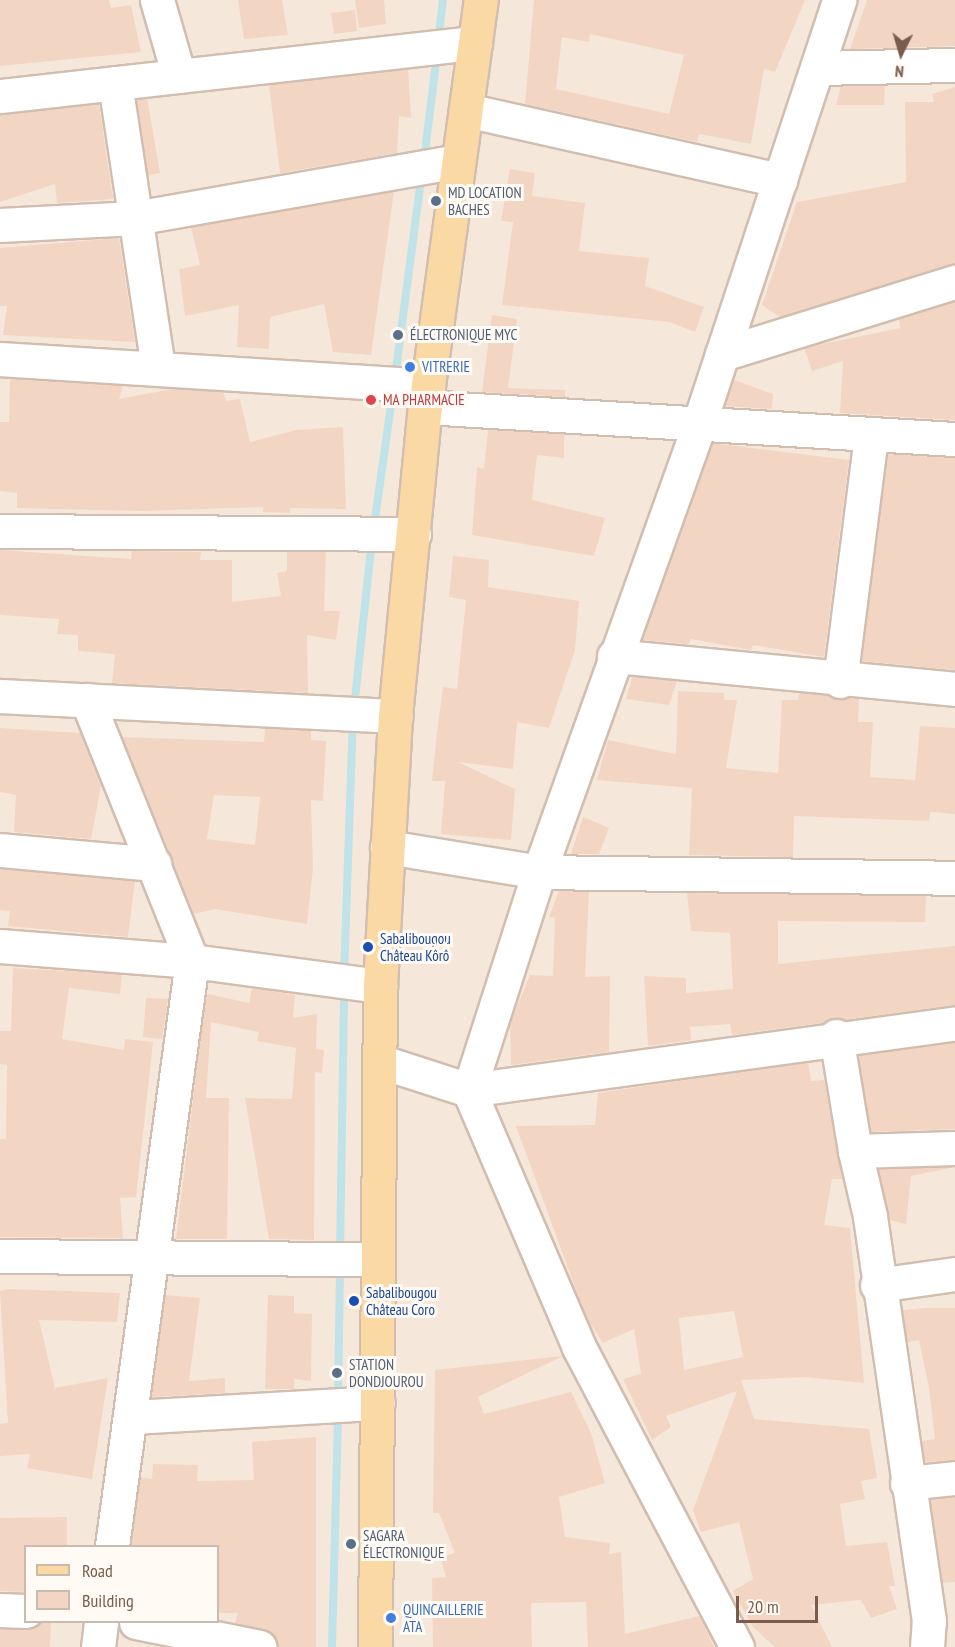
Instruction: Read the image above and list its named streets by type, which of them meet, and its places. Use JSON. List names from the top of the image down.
{
  "places": [
    "MD LOCATION BACHES",
    "ÉLECTRONIQUE MYC",
    "VITRERIE",
    "MA PHARMACIE",
    "Sabalibougou Château Kôrô",
    "Sabalibougou Château Coro",
    "STATION DONDJOUROU",
    "SAGARA ÉLECTRONIQUE",
    "QUINCAILLERIE ATA"
  ],
  "legend": ["Road", "Building"],
  "scale_bar": "20 m",
  "north": "bottom"
}
